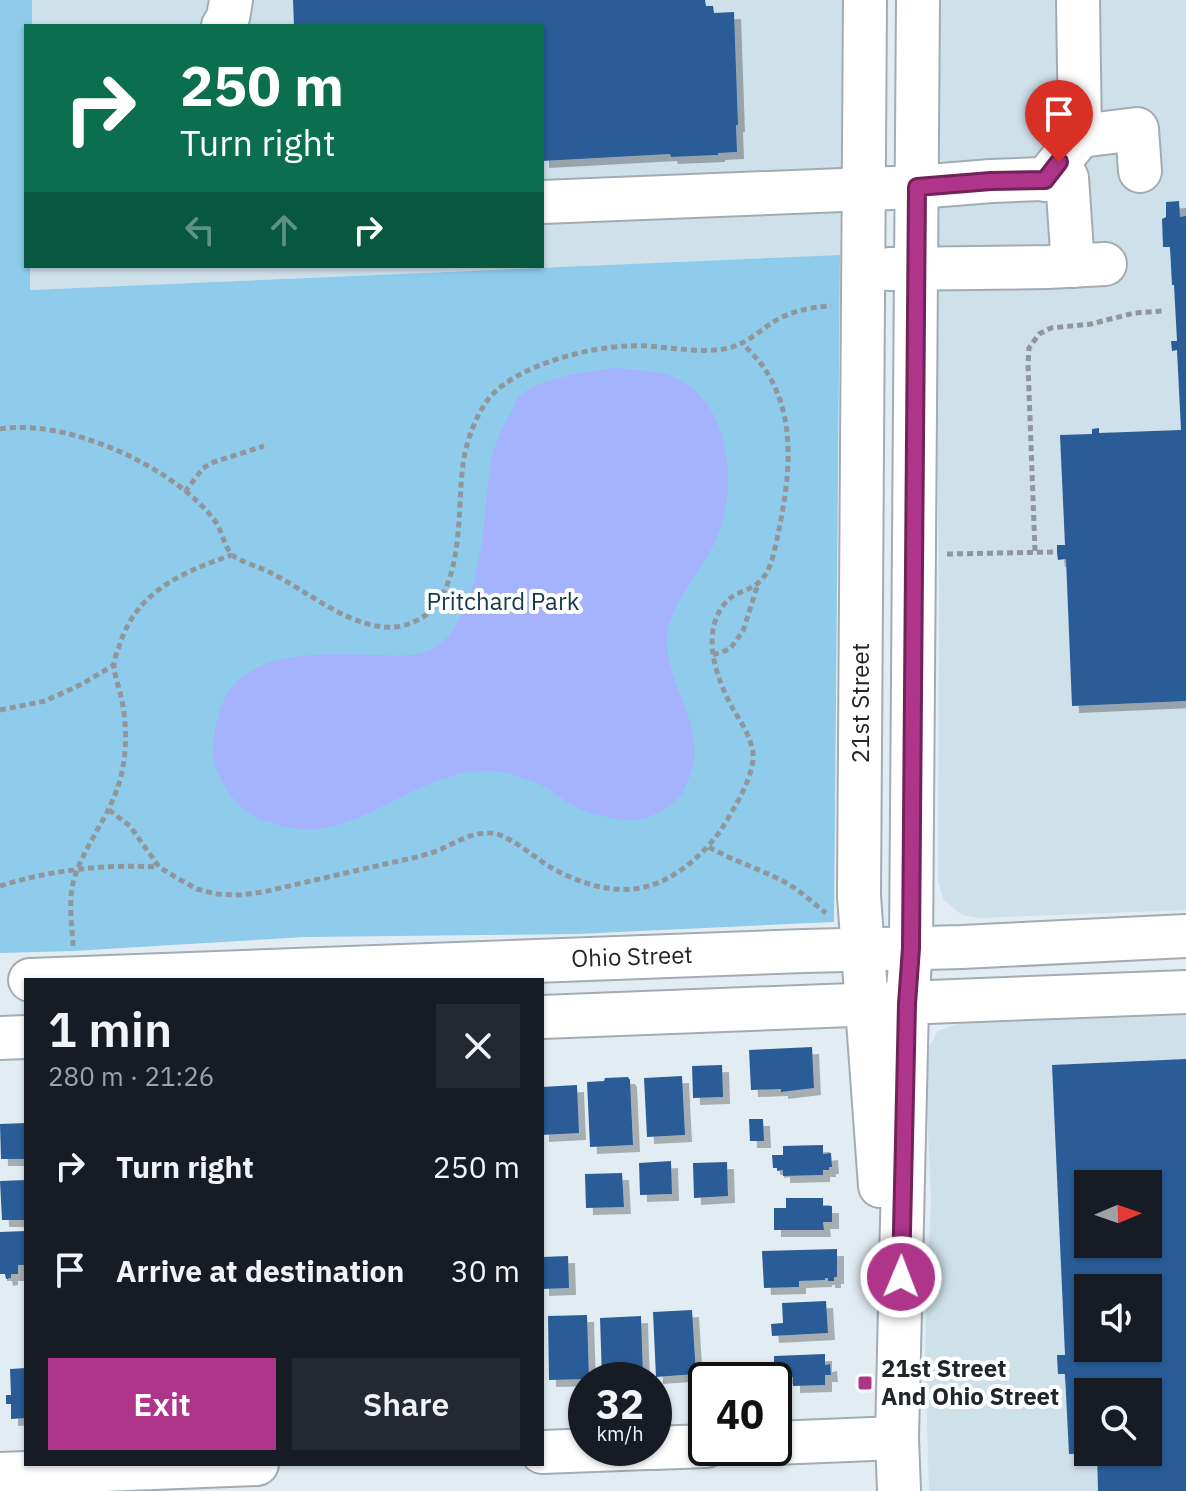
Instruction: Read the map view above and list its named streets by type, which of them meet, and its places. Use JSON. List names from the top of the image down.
{
  "streets": {
    "street": ["21st Street", "Ohio Street"]
  },
  "crossings": [
    ["21st Street", "Ohio Street"]
  ],
  "parks": ["Pritchard Park"],
  "places": {
    "transit": ["21st Street And Ohio Street"]
  },
  "north": "right",
  "page": {
    "turn": ["250 m", "Turn right"],
    "heading": ["1 min", "280 m · 21:26"],
    "list": [
      {
        "name": "Turn right",
        "value": "250 m"
      },
      {
        "name": "Arrive at destination",
        "value": "30 m"
      }
    ],
    "buttons": ["Exit", "Share"],
    "speed": "32 km/h",
    "limit": "40"
  }
}
